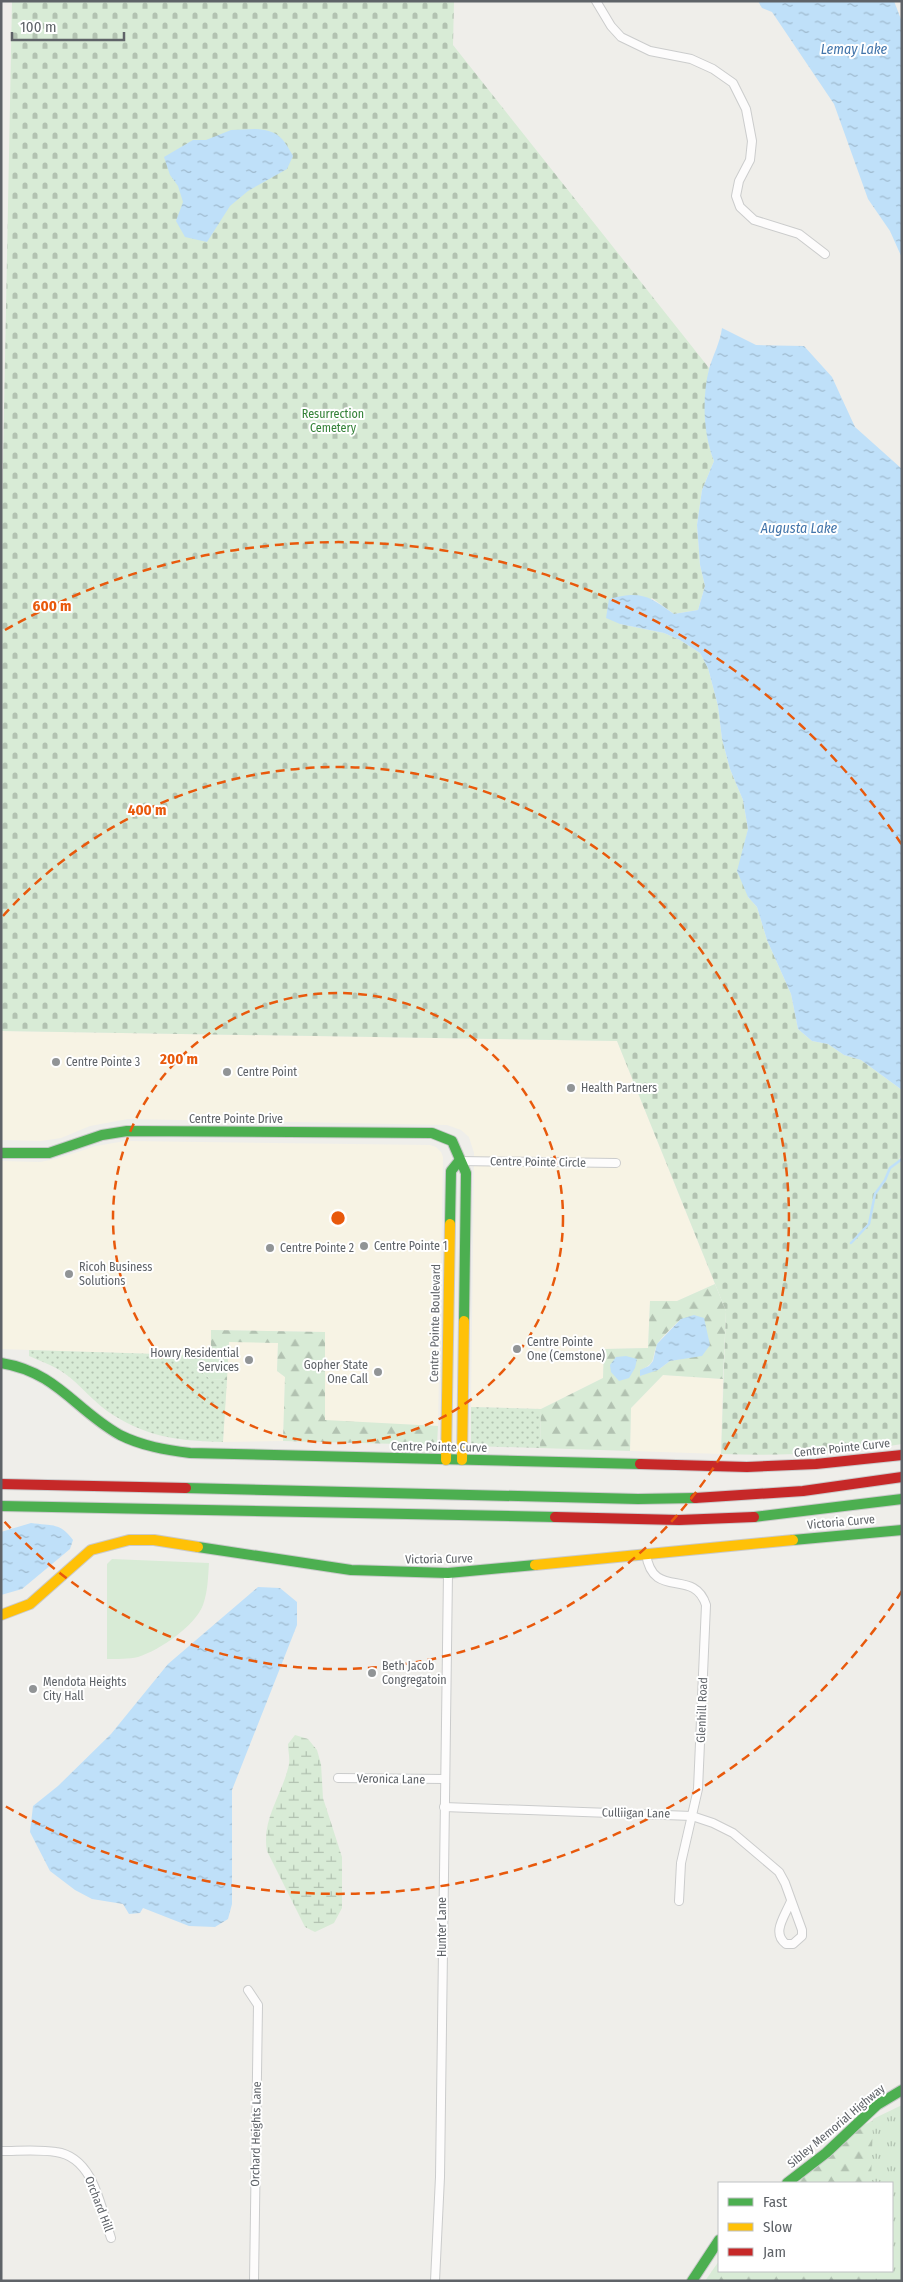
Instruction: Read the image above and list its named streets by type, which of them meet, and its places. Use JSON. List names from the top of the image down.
{
  "streets": {
    "main road": [
      "Centre Pointe Drive",
      "Centre Pointe Boulevard",
      "Centre Pointe Curve",
      "Victoria Curve",
      "Sibley Memorial Highway"
    ],
    "street": [
      "Centre Pointe Circle",
      "Glenhill Road",
      "Veronica Lane",
      "Culliigan Lane",
      "Hunter Lane",
      "Orchard Heights Lane",
      "Orchard Hill"
    ]
  },
  "crossings": [
    ["Centre Pointe Drive", "Centre Pointe Circle"],
    ["Centre Pointe Drive", "Centre Pointe Boulevard"],
    ["Centre Pointe Circle", "Centre Pointe Boulevard"],
    ["Centre Pointe Boulevard", "Centre Pointe Curve"],
    ["Victoria Curve", "Glenhill Road"],
    ["Victoria Curve", "Hunter Lane"],
    ["Glenhill Road", "Culliigan Lane"],
    ["Veronica Lane", "Hunter Lane"],
    ["Culliigan Lane", "Hunter Lane"]
  ],
  "water": ["Lemay Lake", "Augusta Lake"],
  "parks": ["Resurrection Cemetery"],
  "places": [
    "Centre Pointe 3",
    "Centre Point",
    "Health Partners",
    "Centre Pointe 1",
    "Centre Pointe 2",
    "Ricoh Business Solutions",
    "Centre Pointe One (Cemstone)",
    "Howry Residential Services",
    "Gopher State One Call",
    "Beth Jacob Congregatoin",
    "Mendota Heights City Hall"
  ],
  "legend": ["Fast", "Slow", "Jam"],
  "scale_bar": "100 m",
  "rings": ["600 m", "400 m", "200 m"]
}
